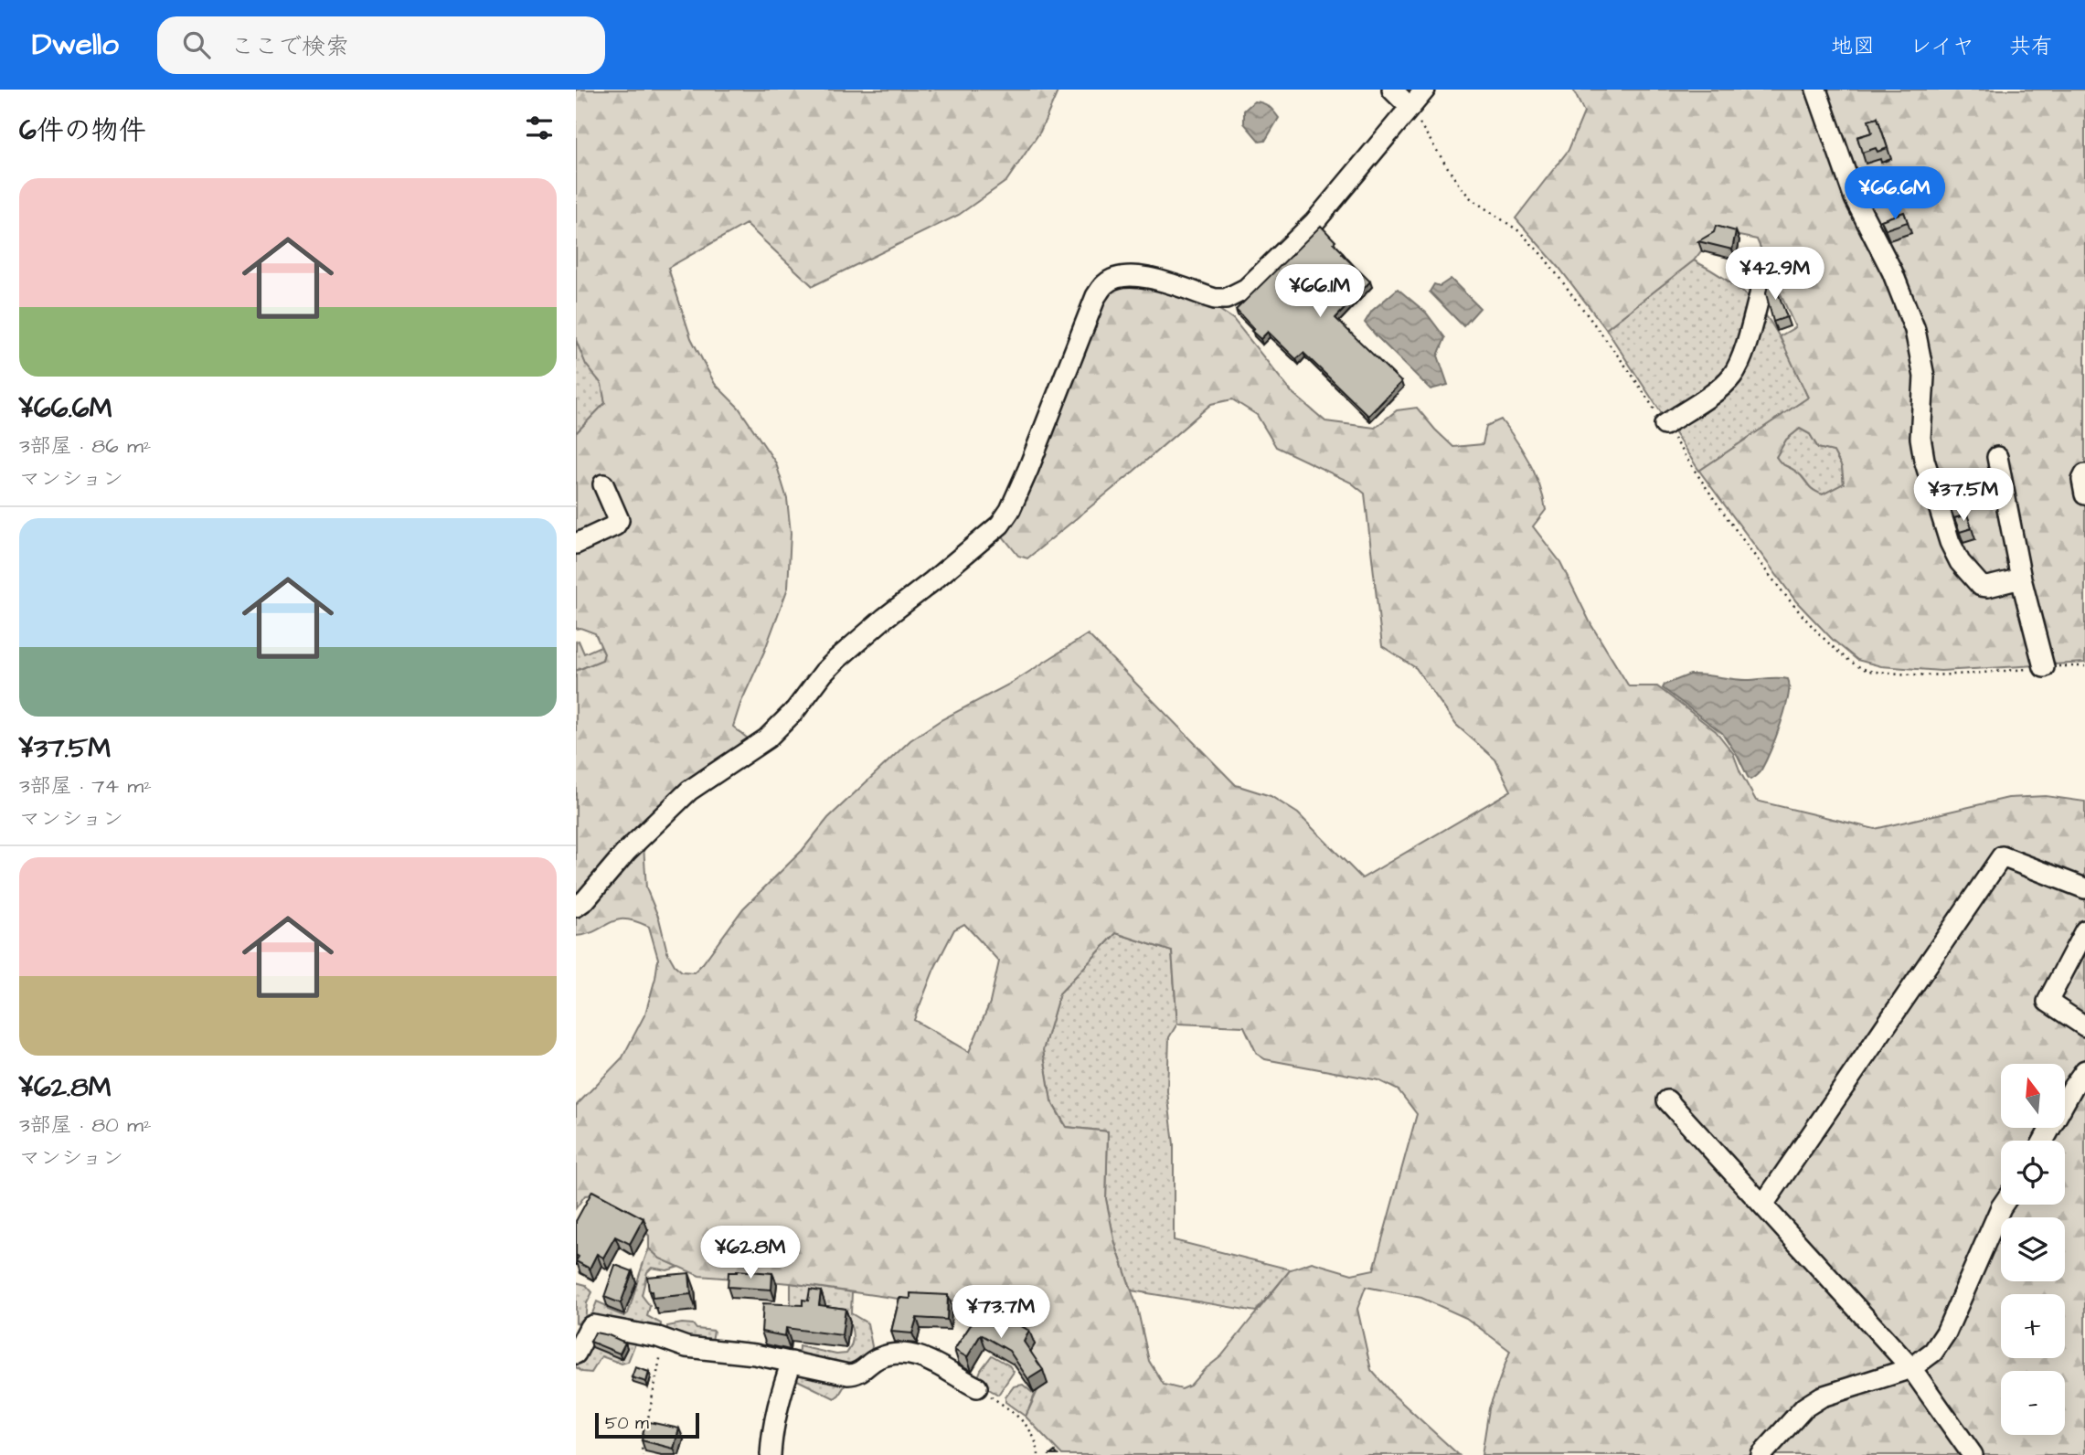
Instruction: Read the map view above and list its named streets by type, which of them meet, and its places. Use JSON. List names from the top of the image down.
{
  "scale_bar": "50 m",
  "north": "top",
  "page": {
    "header": "Dwello",
    "search": "ここで検索",
    "nav": ["地図", "レイヤ", "共有"],
    "heading": "6件の物件",
    "list": [
      {
        "name": "¥66.6M",
        "note": "3部屋 · 86 m² · マンション"
      },
      {
        "name": "¥37.5M",
        "note": "3部屋 · 74 m² · マンション"
      },
      {
        "name": "¥62.8M",
        "note": "3部屋 · 80 m² · マンション"
      }
    ],
    "price": [
      "¥66.6M",
      "¥42.9M",
      "¥66.1M",
      "¥37.5M",
      "¥62.8M",
      "¥73.7M"
    ],
    "map_buttons": ["+", "−"],
    "scale": "50 m"
  }
}
